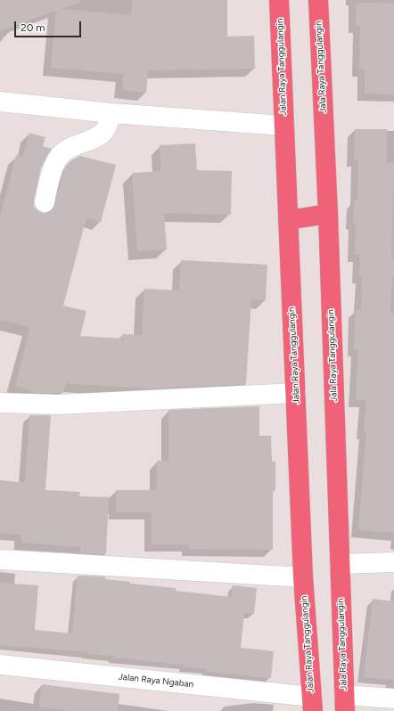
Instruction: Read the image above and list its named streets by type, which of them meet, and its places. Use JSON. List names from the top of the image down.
{
  "streets": {
    "highway": ["Jalan Raya Tanggulangin", "Jala Raya Tanggulangin"],
    "street": ["Jalan Raya Ngaban"]
  },
  "crossings": [
    ["Jalan Raya Tanggulangin", "Jalan Raya Ngaban"]
  ],
  "scale_bar": "20 m"
}
